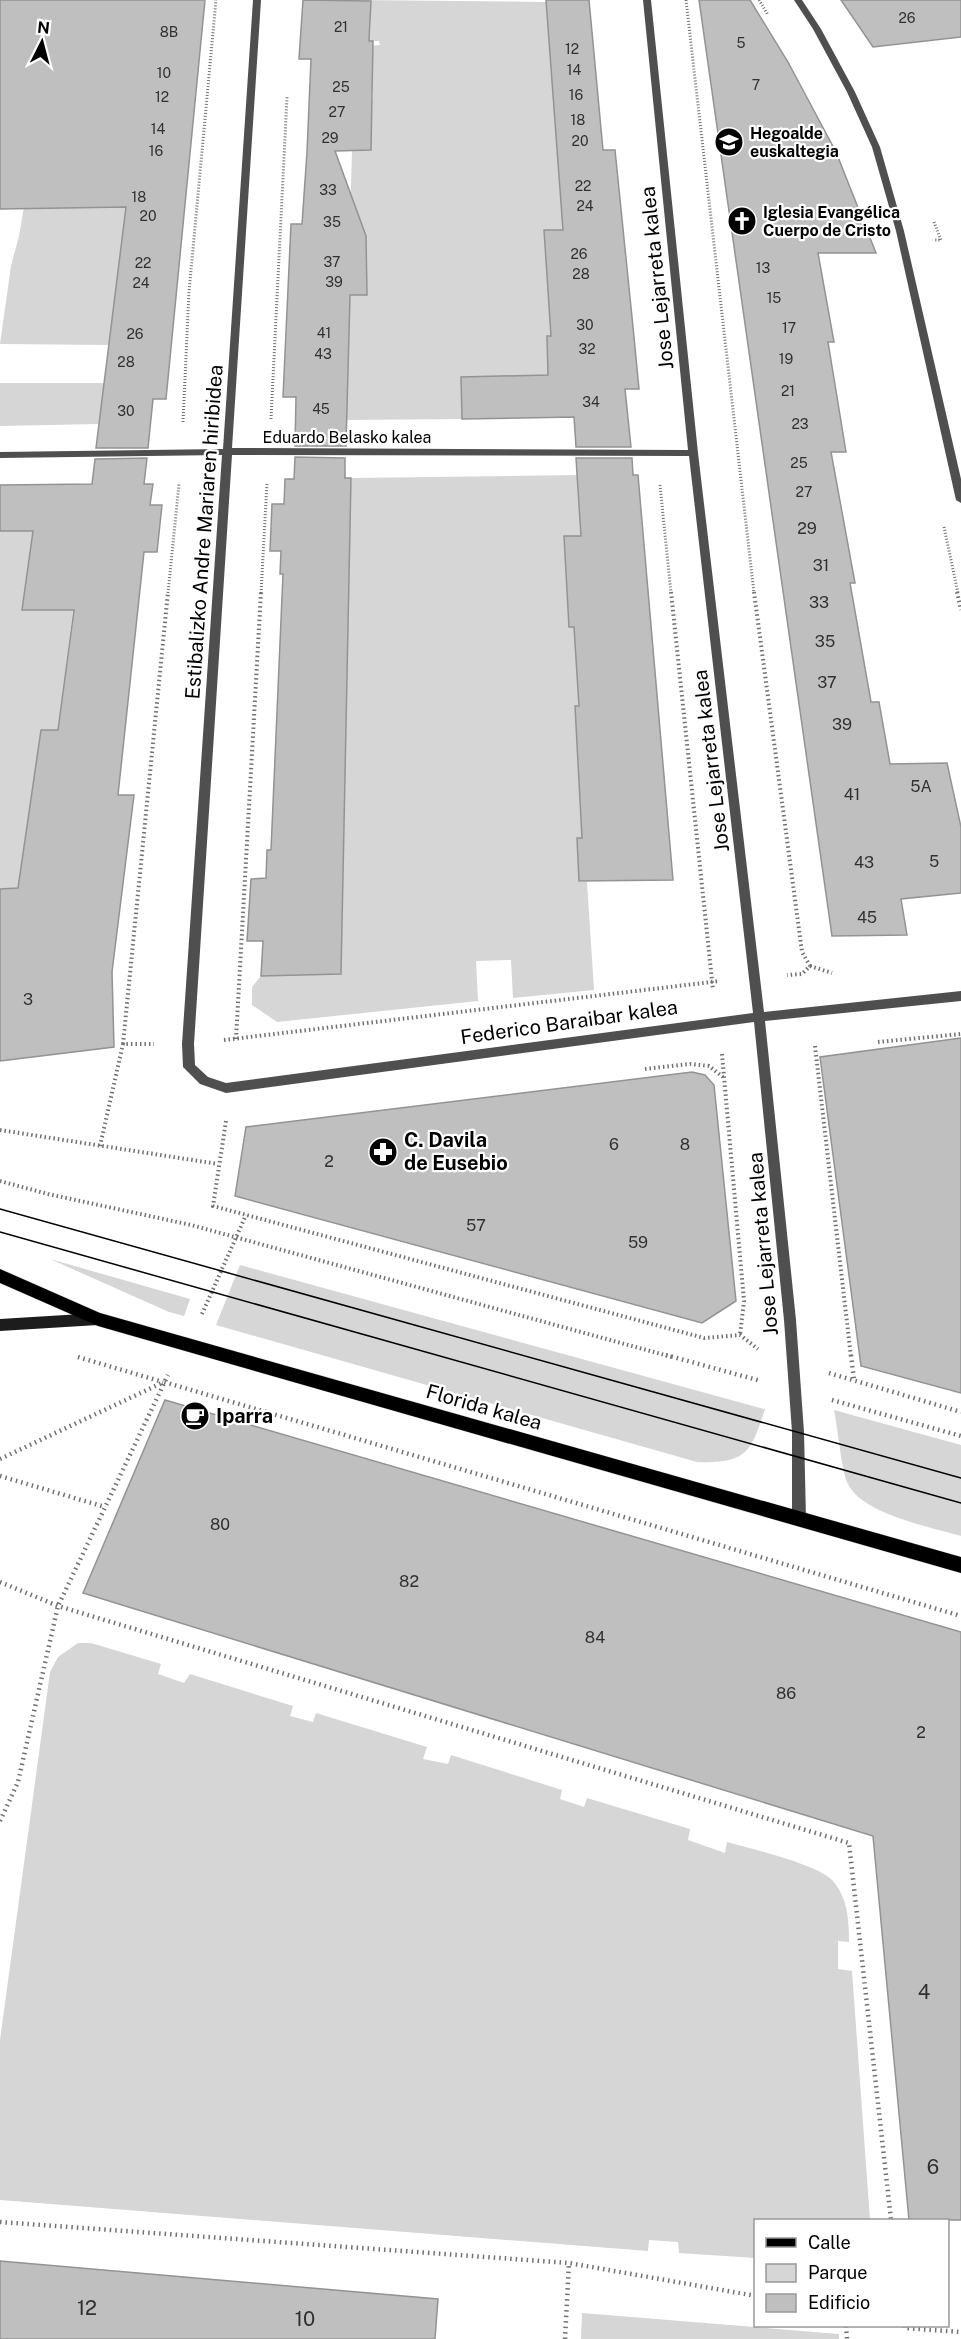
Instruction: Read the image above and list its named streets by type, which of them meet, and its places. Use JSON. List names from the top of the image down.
{
  "streets": {
    "main road": ["Florida kalea"],
    "street": [
      "Jose Lejarreta kalea",
      "Eduardo Belasko kalea",
      "Estibalizko Andre Mariaren hiribidea",
      "Federico Baraibar kalea"
    ]
  },
  "crossings": [
    ["Jose Lejarreta kalea", "Eduardo Belasko kalea"],
    ["Jose Lejarreta kalea", "Federico Baraibar kalea"],
    ["Jose Lejarreta kalea", "Florida kalea"],
    ["Eduardo Belasko kalea", "Estibalizko Andre Mariaren hiribidea"],
    ["Estibalizko Andre Mariaren hiribidea", "Federico Baraibar kalea"]
  ],
  "places": {
    "school or university": ["Hegoalde euskaltegia"],
    "church": ["Iglesia Evangélica Cuerpo de Cristo"],
    "pharmacy": ["C. Davila de Eusebio"],
    "cafe": ["Iparra"]
  },
  "house_numbers": [
    "26",
    "21",
    "8B",
    "5",
    "12",
    "14",
    "10",
    "7",
    "25",
    "16",
    "12",
    "27",
    "18",
    "14",
    "29",
    "20",
    "16",
    "22",
    "33",
    "18",
    "24",
    "20",
    "35",
    "26",
    "37",
    "22",
    "13",
    "28",
    "39",
    "24",
    "15",
    "30",
    "17",
    "41",
    "26",
    "32",
    "43",
    "19",
    "28",
    "21",
    "34",
    "45",
    "30",
    "23",
    "25",
    "27",
    "29",
    "31",
    "33",
    "35",
    "37",
    "39",
    "5A",
    "41",
    "5",
    "43",
    "45",
    "3",
    "6",
    "8",
    "2",
    "57",
    "59",
    "80",
    "82",
    "84",
    "86",
    "2",
    "4",
    "6",
    "12",
    "10"
  ],
  "legend": ["Calle", "Parque", "Edificio"],
  "north": "top"
}
